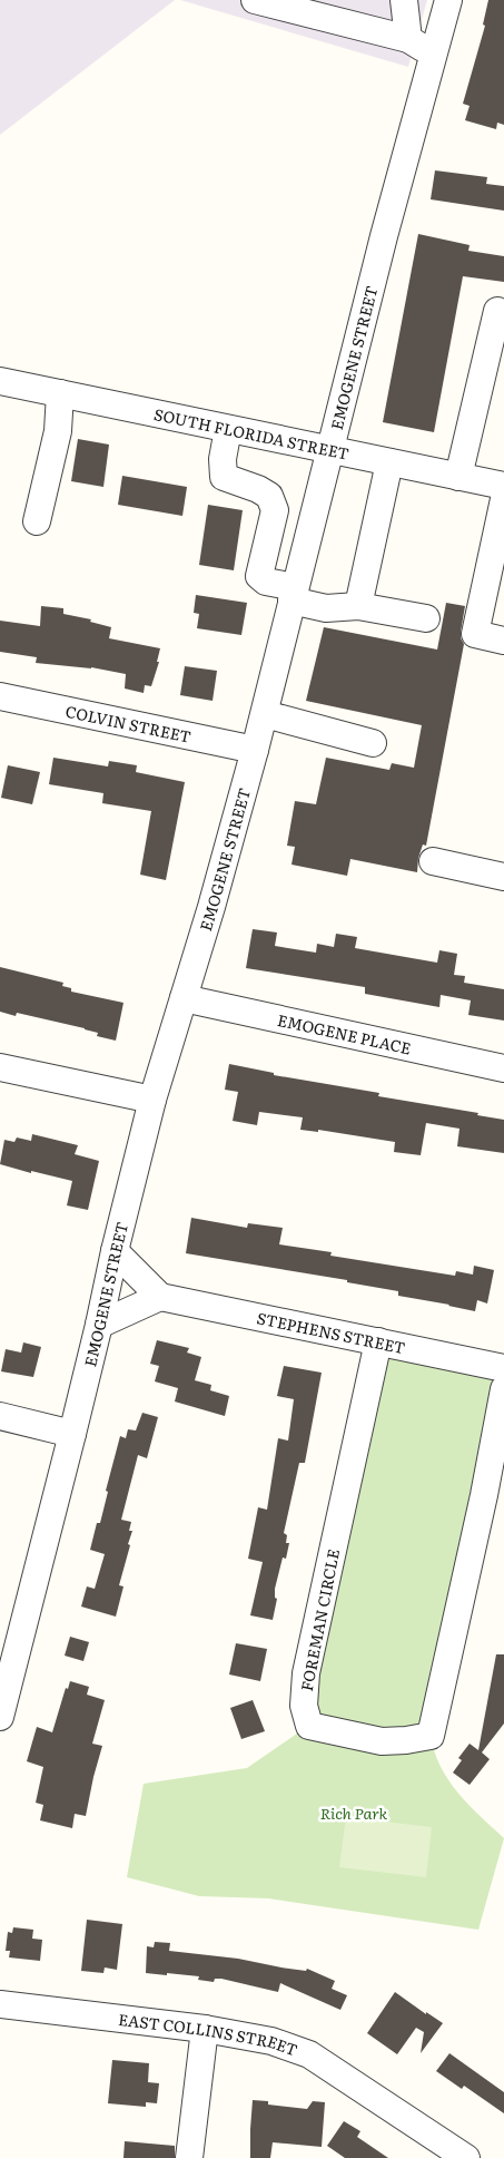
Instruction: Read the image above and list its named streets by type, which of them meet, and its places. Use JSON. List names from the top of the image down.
{
  "streets": {
    "street": [
      "EMOGENE STREET",
      "SOUTH FLORIDA STREET",
      "COLVIN STREET",
      "EMOGENE PLACE",
      "STEPHENS STREET",
      "FOREMAN CIRCLE",
      "EAST COLLINS STREET"
    ]
  },
  "crossings": [
    ["EMOGENE STREET", "SOUTH FLORIDA STREET"],
    ["EMOGENE STREET", "COLVIN STREET"],
    ["EMOGENE STREET", "EMOGENE PLACE"],
    ["STEPHENS STREET", "FOREMAN CIRCLE"]
  ],
  "parks": ["Rich Park"]
}
